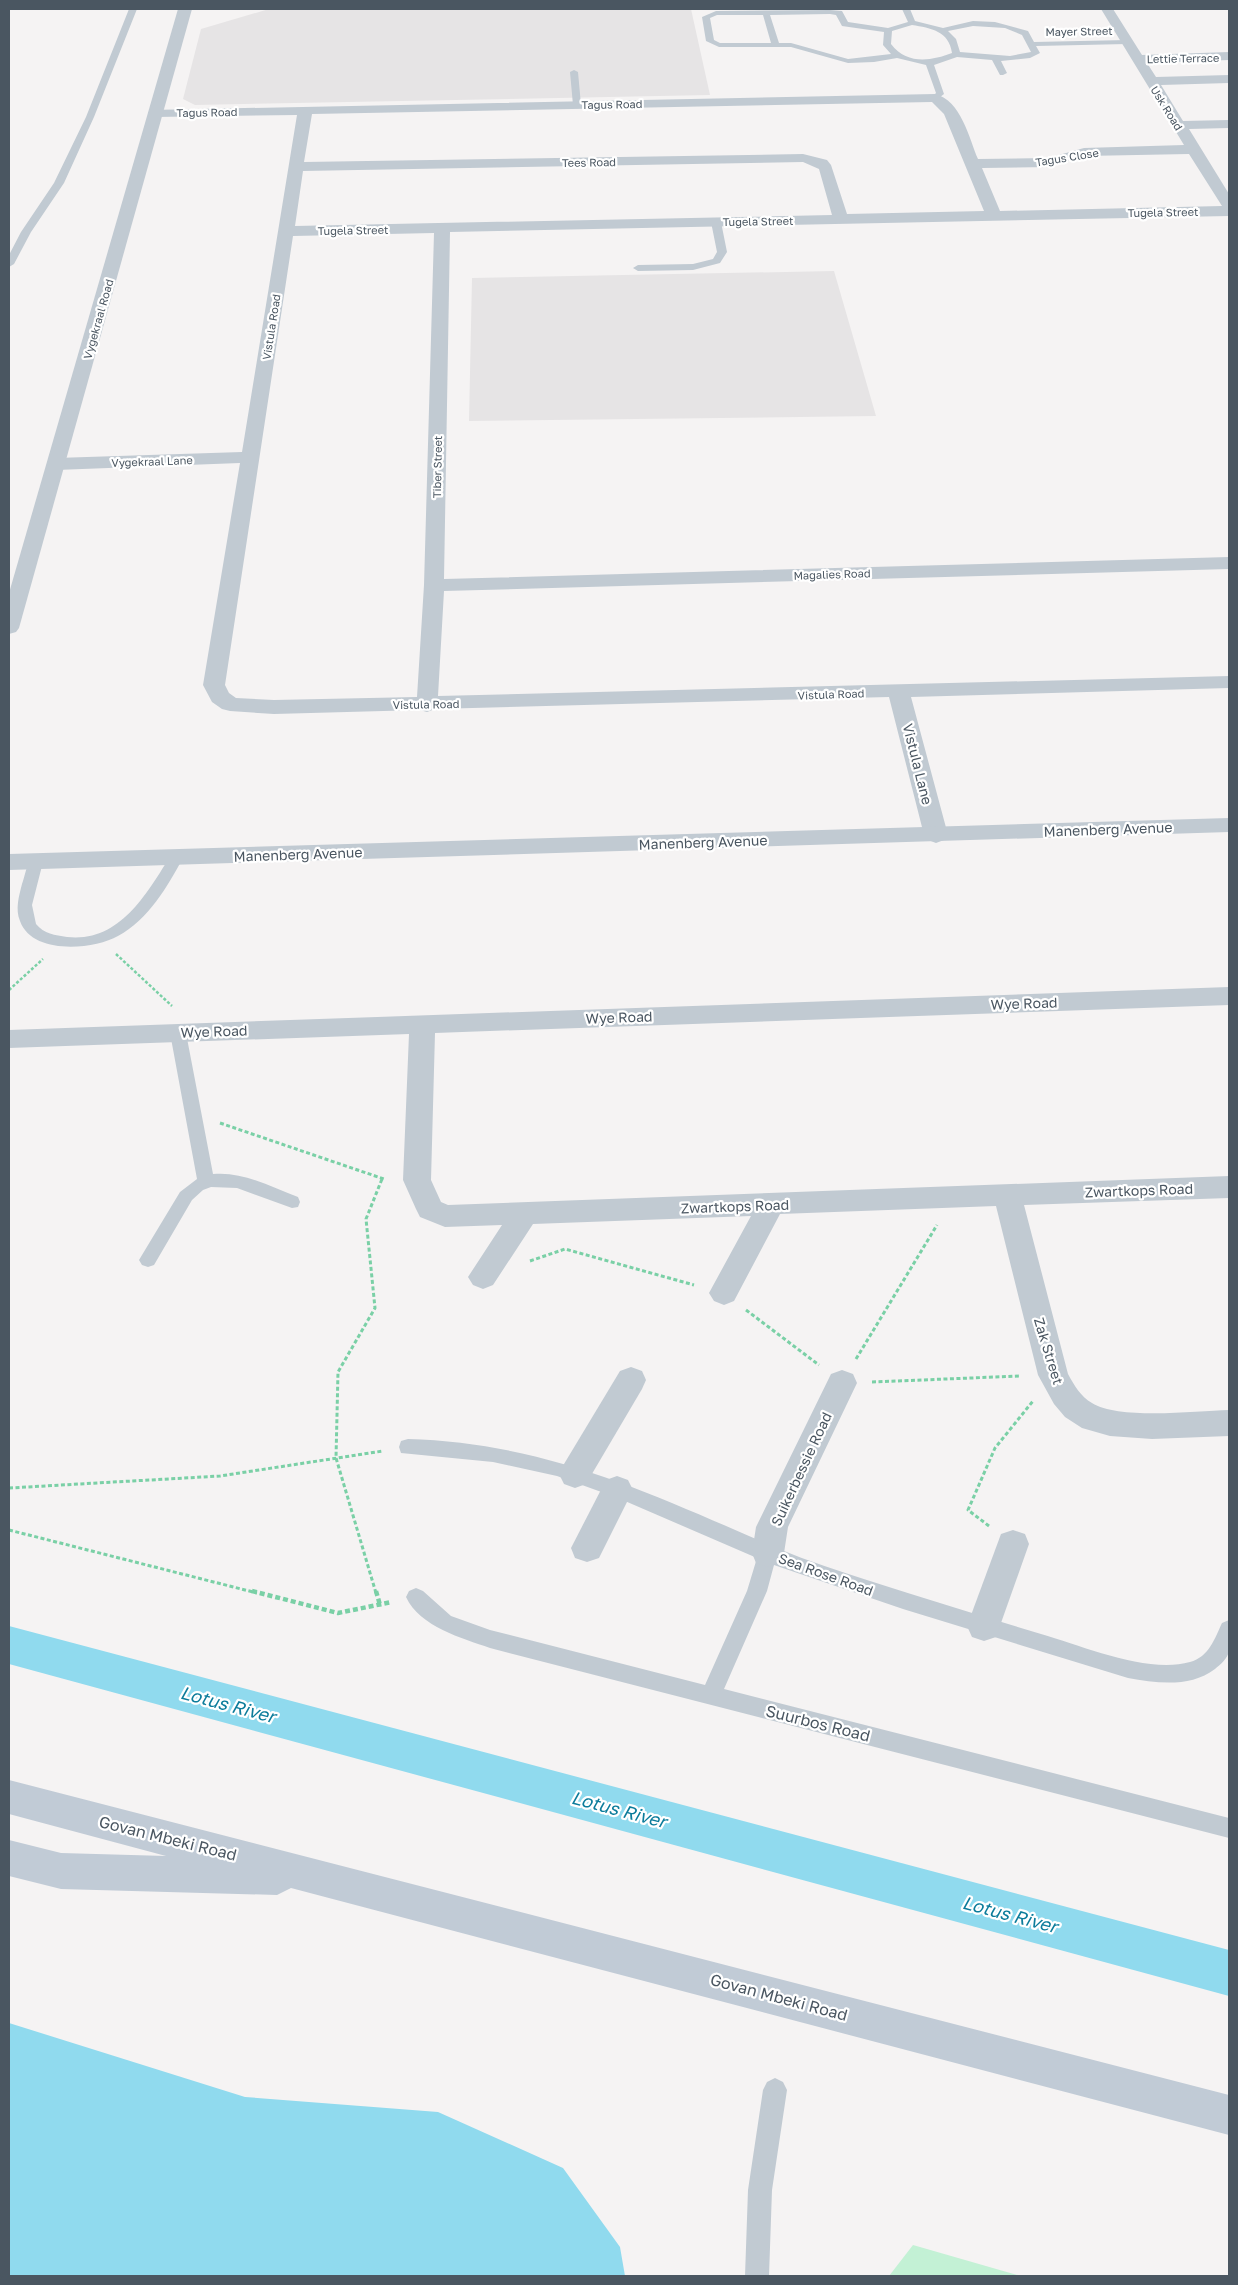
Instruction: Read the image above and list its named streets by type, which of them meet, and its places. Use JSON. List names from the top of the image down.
{
  "streets": {
    "main road": ["Govan Mbeki Road"],
    "street": [
      "Lettie Terrace",
      "Tagus Road",
      "Usk Road",
      "Tagus Close",
      "Tees Road",
      "Tugela Street",
      "Vygekraal Road",
      "Vistula Road",
      "Vygekraal Lane",
      "Tiber Street",
      "Magalies Road",
      "Vistula Lane",
      "Manenberg Avenue",
      "Wye Road",
      "Zwartkops Road",
      "Zak Street",
      "Suikerbessie Road"
    ],
    "lane": ["Mayer Street", "Sea Rose Road", "Suurbos Road"]
  },
  "crossings": [
    ["Mayer Street", "Usk Road"],
    ["Lettie Terrace", "Usk Road"],
    ["Tagus Road", "Vygekraal Road"],
    ["Tagus Road", "Vistula Road"],
    ["Usk Road", "Tagus Close"],
    ["Tees Road", "Tugela Street"],
    ["Tees Road", "Vistula Road"],
    ["Tugela Street", "Vistula Road"],
    ["Tugela Street", "Tiber Street"],
    ["Vygekraal Road", "Vygekraal Lane"],
    ["Vistula Road", "Vygekraal Lane"],
    ["Vistula Road", "Tiber Street"],
    ["Vistula Road", "Vistula Lane"],
    ["Tiber Street", "Magalies Road"],
    ["Vistula Lane", "Manenberg Avenue"],
    ["Wye Road", "Zwartkops Road"],
    ["Zwartkops Road", "Zak Street"],
    ["Suikerbessie Road", "Sea Rose Road"],
    ["Suikerbessie Road", "Suurbos Road"]
  ],
  "water": ["Lotus River"]
}
